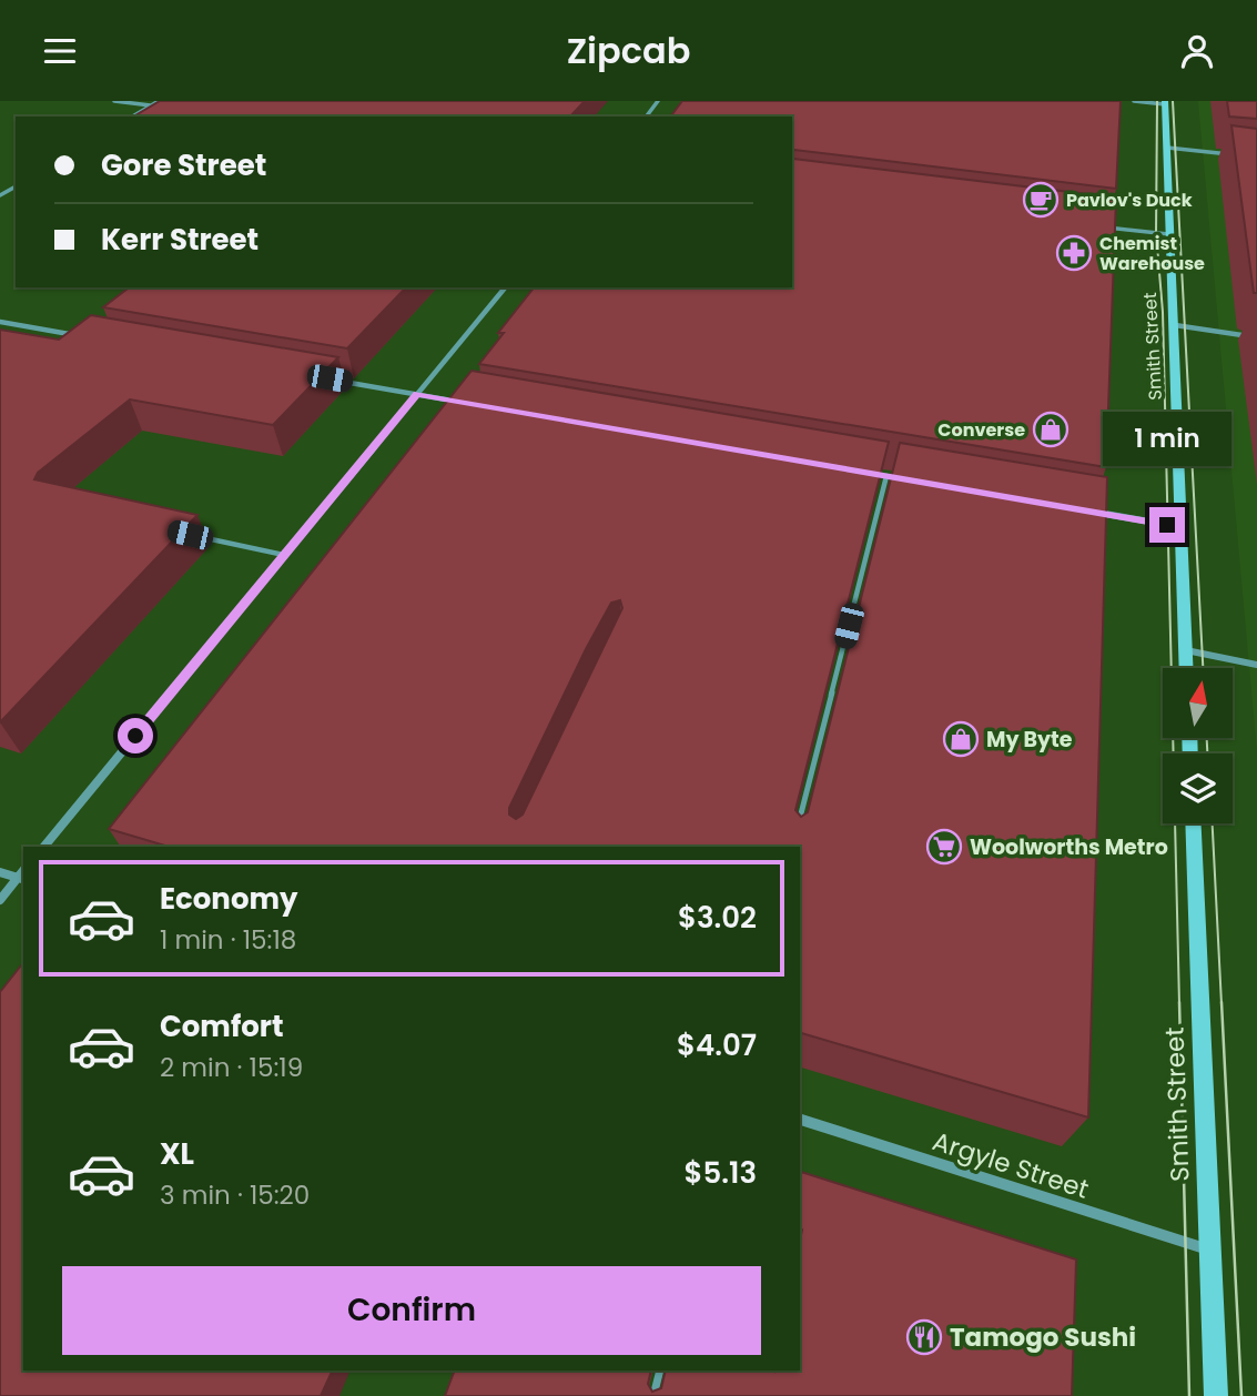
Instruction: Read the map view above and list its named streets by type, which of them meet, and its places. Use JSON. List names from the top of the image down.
{
  "streets": {
    "street": ["Smith Street", "Argyle Street"]
  },
  "crossings": [
    ["Smith Street", "Argyle Street"]
  ],
  "places": {
    "cafe": ["Pavlov's Duck"],
    "pharmacy": ["Chemist Warehouse"],
    "shop": ["Converse", "My Byte"],
    "supermarket": ["Woolworths Metro"],
    "restaurant": ["Tamogo Sushi"]
  },
  "north": "top",
  "page": {
    "header": "Zipcab",
    "banner": ["Gore Street", "Kerr Street"],
    "bubble": "1 min",
    "list": [
      {
        "name": "Economy",
        "note": "1 min · 15:18",
        "value": "$3.02"
      },
      {
        "name": "Comfort",
        "note": "2 min · 15:19",
        "value": "$4.07"
      },
      {
        "name": "XL",
        "note": "3 min · 15:20",
        "value": "$5.13"
      }
    ],
    "buttons": "Confirm"
  }
}
